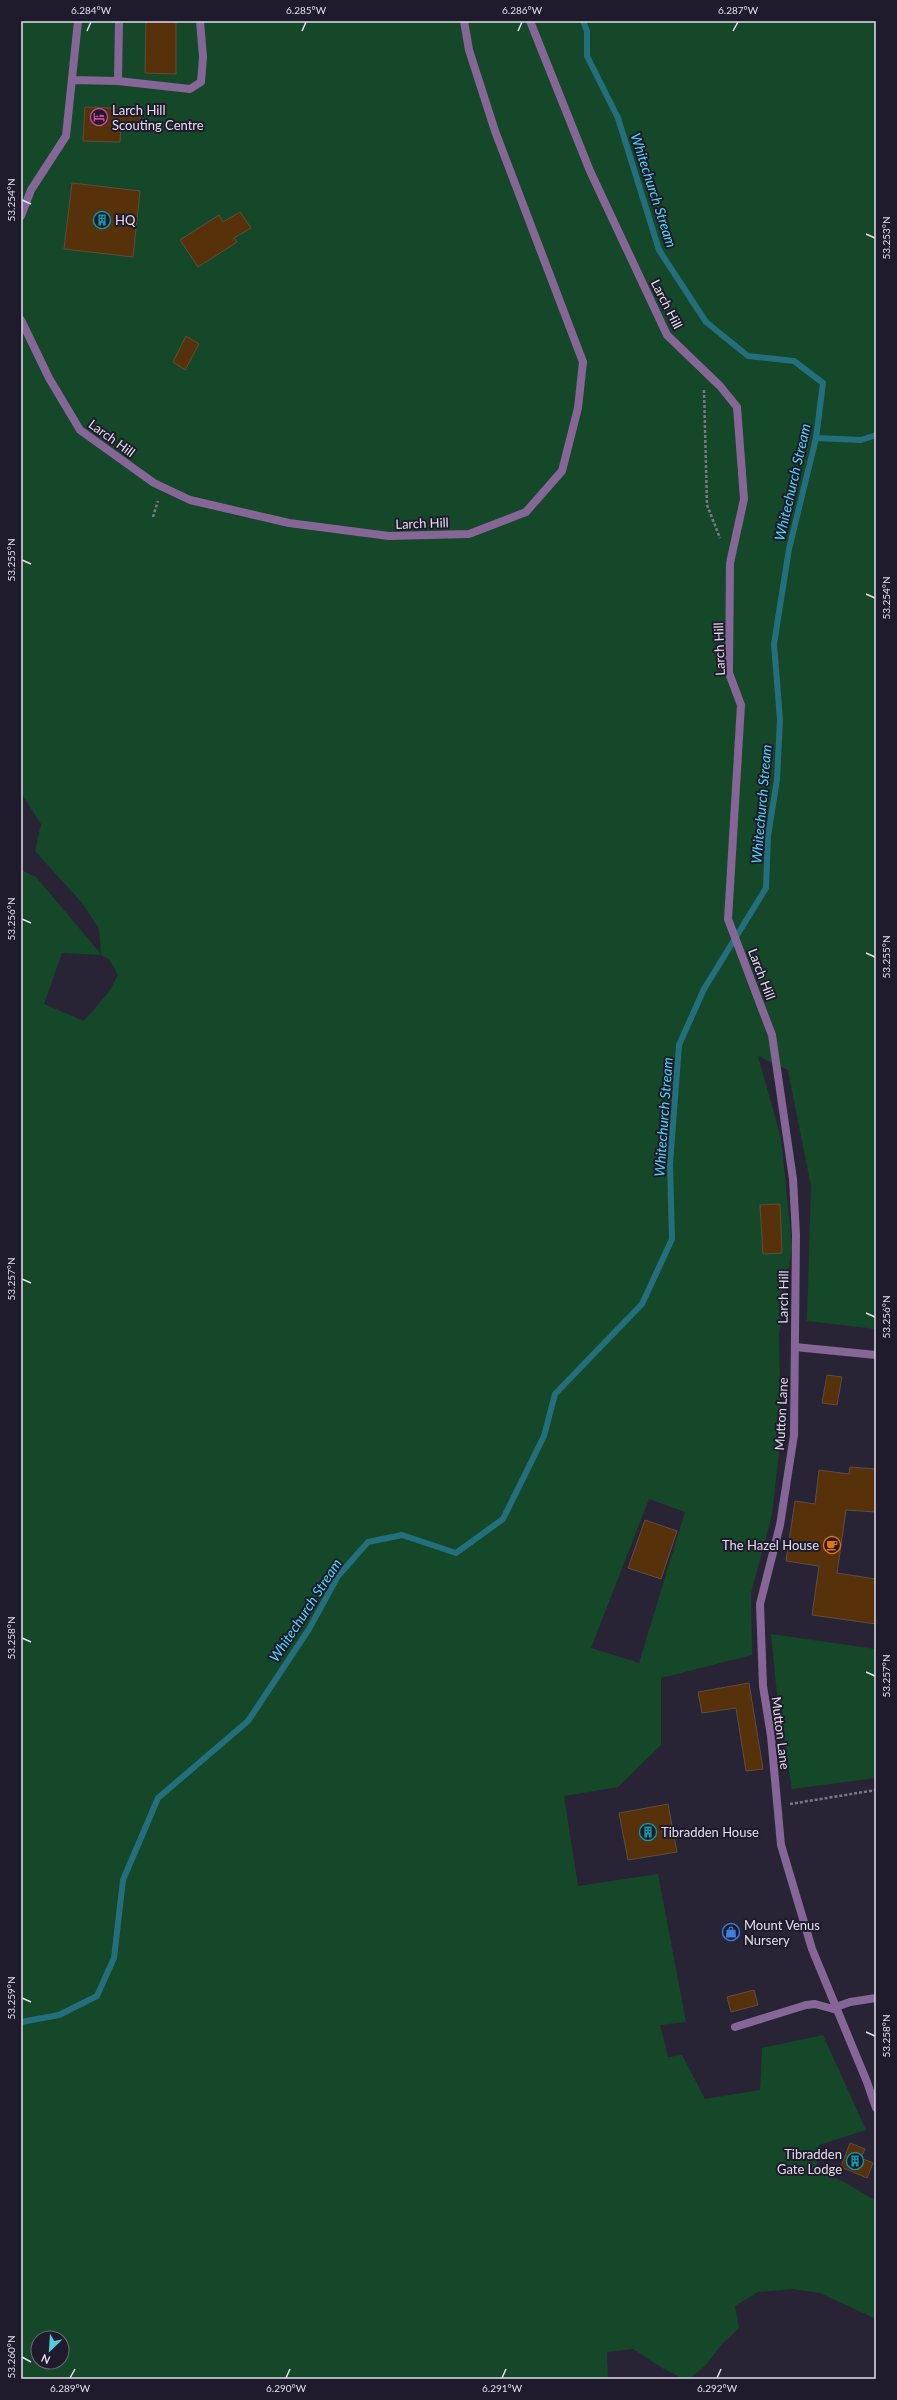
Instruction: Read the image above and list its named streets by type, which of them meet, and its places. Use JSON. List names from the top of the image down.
{
  "streets": {
    "street": ["Larch Hill", "Mutton Lane"]
  },
  "crossings": [
    ["Larch Hill", "Mutton Lane"]
  ],
  "water": ["Whitechurch Stream"],
  "places": {
    "hotel": ["Larch Hill Scouting Centre"],
    "building": ["HQ", "Tibradden House", "Tibradden Gate Lodge"],
    "cafe": ["The Hazel House"],
    "shop": ["Mount Venus Nursery"]
  },
  "north": "bottom left",
  "coordinates": [
    "6.284°W",
    "6.285°W",
    "6.286°W",
    "6.287°W",
    "53.254°N",
    "53.253°N",
    "53.255°N",
    "53.256°N",
    "53.257°N",
    "53.258°N",
    "53.259°N",
    "53.260°N",
    "6.289°W",
    "6.290°W",
    "6.291°W",
    "6.292°W"
  ]
}
